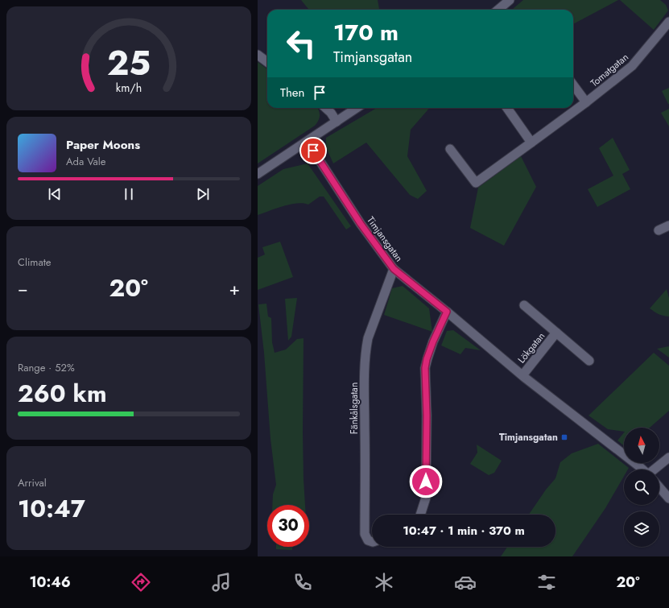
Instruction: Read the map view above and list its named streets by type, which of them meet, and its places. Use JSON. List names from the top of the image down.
{
  "streets": {
    "street": [
      "Tomatgatan",
      "Timjansgatan",
      "Lökgatan",
      "Fänkålsgatan"
    ]
  },
  "crossings": [
    ["Timjansgatan", "Lökgatan"],
    ["Timjansgatan", "Fänkålsgatan"]
  ],
  "places": {
    "transit": ["Timjansgatan"]
  },
  "north": "top",
  "page": {
    "turn": ["170 m", "Timjansgatan"],
    "then": "Then",
    "song": ["Paper Moons", "Ada Vale"],
    "tile": [
      "Climate",
      ["Range · 52%", "260 km"],
      ["Arrival", "10:47"]
    ],
    "heat": ["−", "20°", "+"],
    "limit": "30",
    "trip": "10:47 · 1 min · 370 m",
    "tabs": ["10:46", "20°"],
    "gauge": ["25", "km/h"]
  }
}
